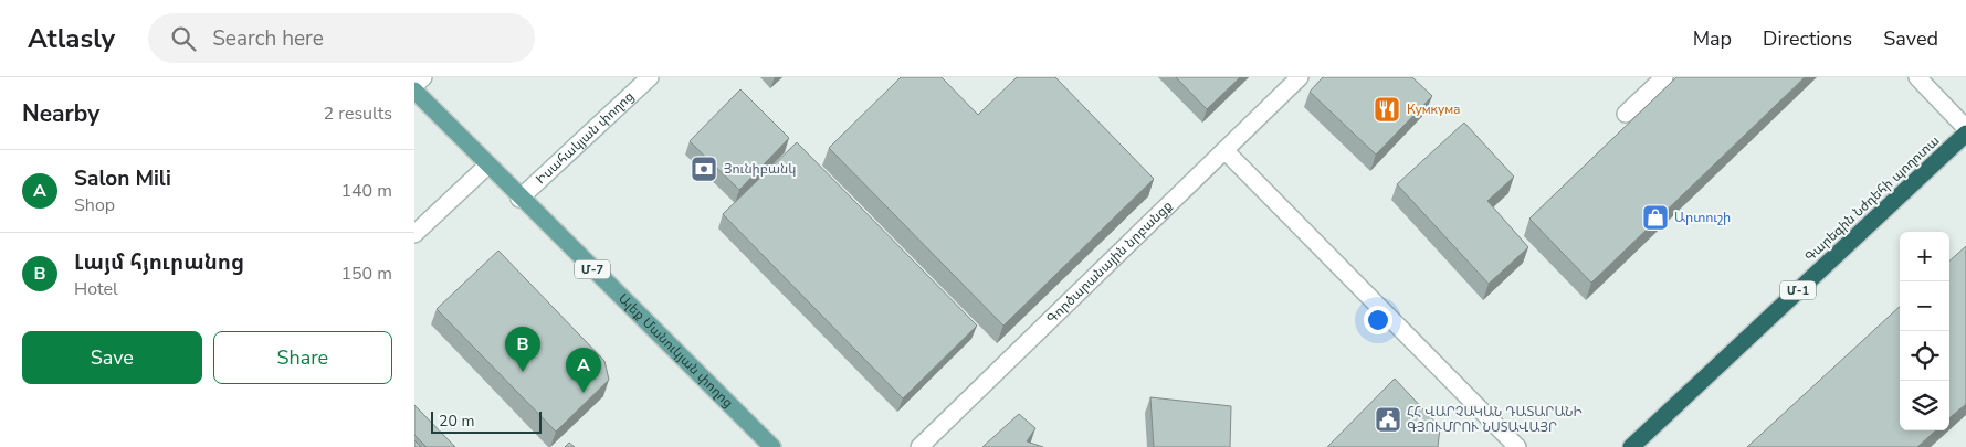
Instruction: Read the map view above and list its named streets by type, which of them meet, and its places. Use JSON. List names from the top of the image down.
{
  "streets": {
    "highway": ["Գարեգին Նժդեհի պողոտա", "Մ-1"],
    "main road": ["Մ-7", "Ալեք Մանուկյան փողոց"],
    "street": ["Իսահակյան փողոց", "Գործարանային նրբանցք"]
  },
  "crossings": [
    ["Իսահակյան փողոց", "Ալեք Մանուկյան փողոց"]
  ],
  "places": {
    "restaurant": ["Кумкума"],
    "bank": ["Յունիբանկ"],
    "shop": ["Արտուշի"],
    "public building": ["ՀՀ ՎԱՐՉԱԿԱՆ ԴԱՏԱՐԱՆԻ ԳՅՈՒՄՐՈՒ ՆՍՏԱՎԱՅՐ"]
  },
  "scale_bar": "20 m",
  "page": {
    "header": "Atlasly",
    "search": "Search here",
    "nav": ["Map", "Directions", "Saved"],
    "heading": ["Nearby", "2 results"],
    "list": [
      {
        "mark": "A",
        "name": "Salon Mili",
        "note": "Shop",
        "value": "140 m"
      },
      {
        "mark": "B",
        "name": "Լայմ հյուրանոց",
        "note": "Hotel",
        "value": "150 m"
      }
    ],
    "map_buttons": ["+", "−"],
    "buttons": ["Save", "Share"],
    "pins": ["B", "A"],
    "scale": "20 m"
  }
}
